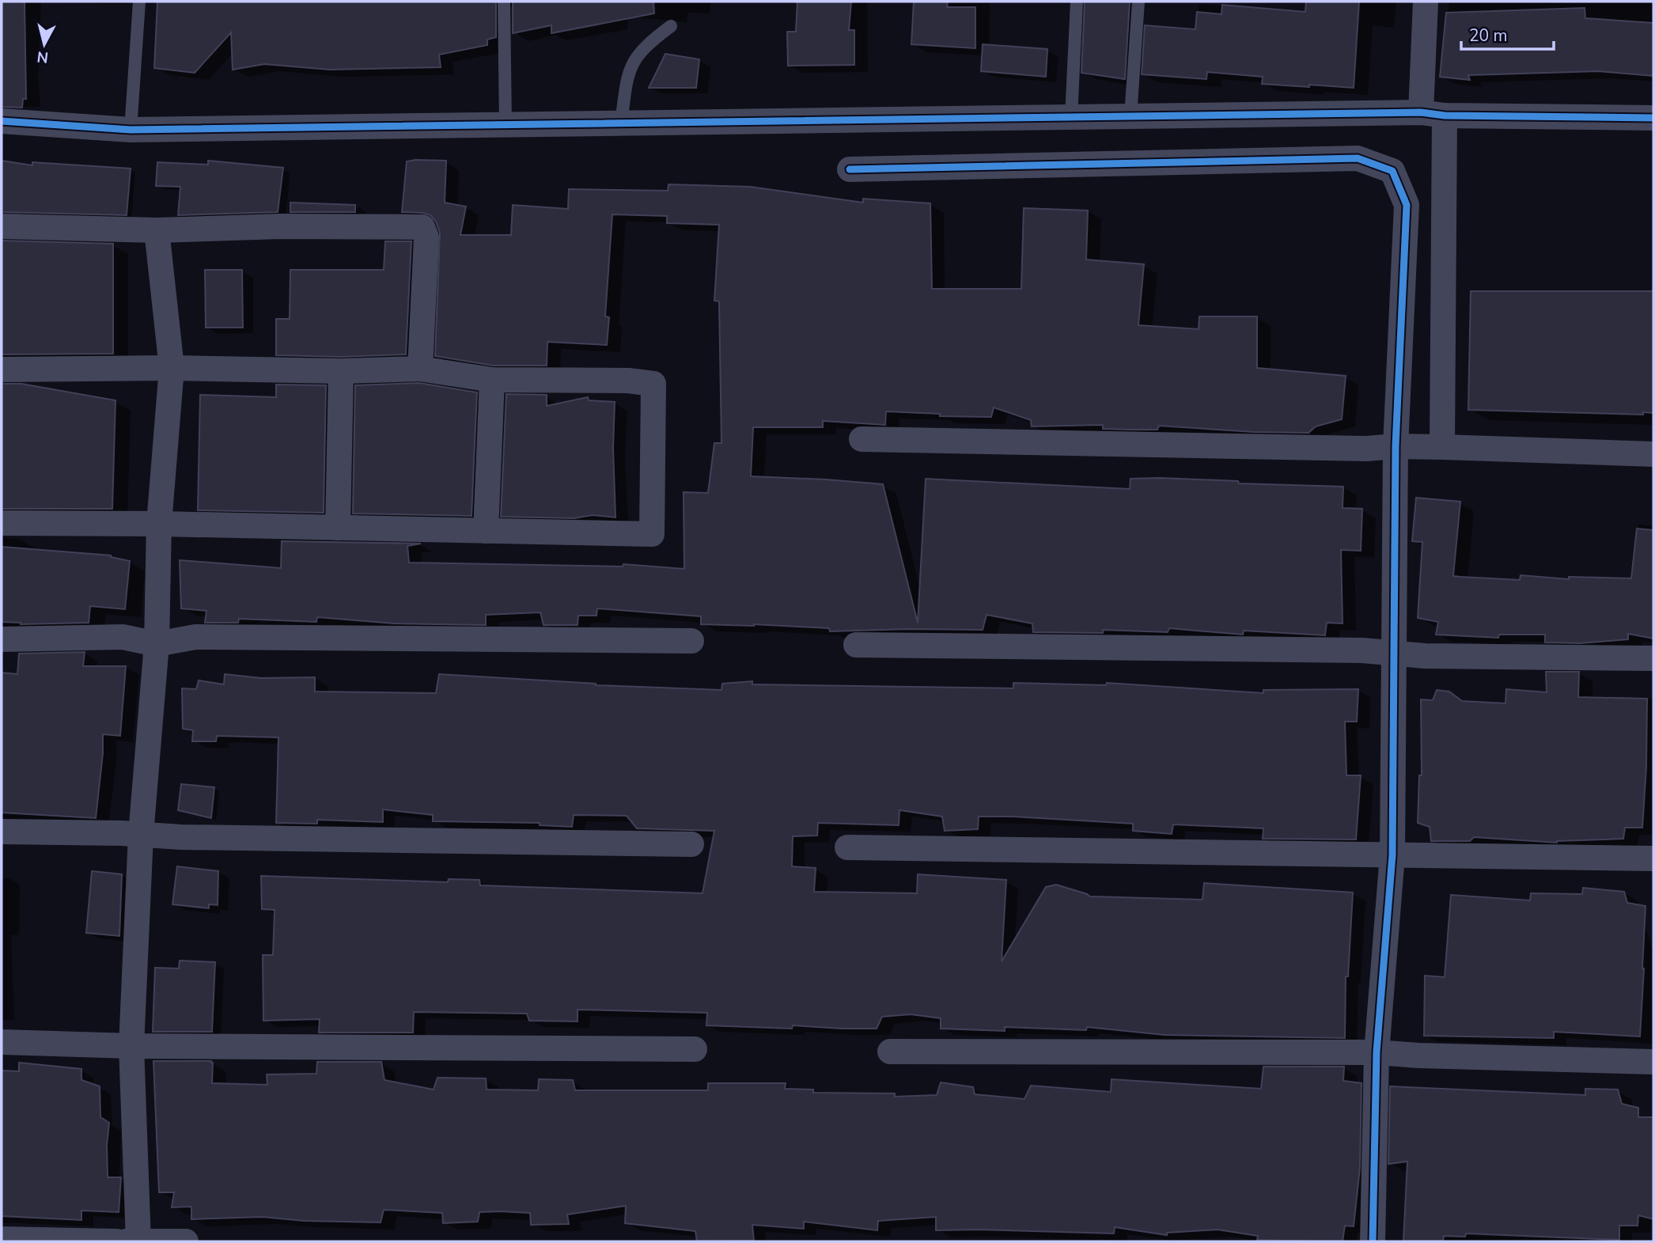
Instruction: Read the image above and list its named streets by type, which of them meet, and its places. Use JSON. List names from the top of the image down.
{
  "scale_bar": "20 m",
  "north": "bottom"
}
